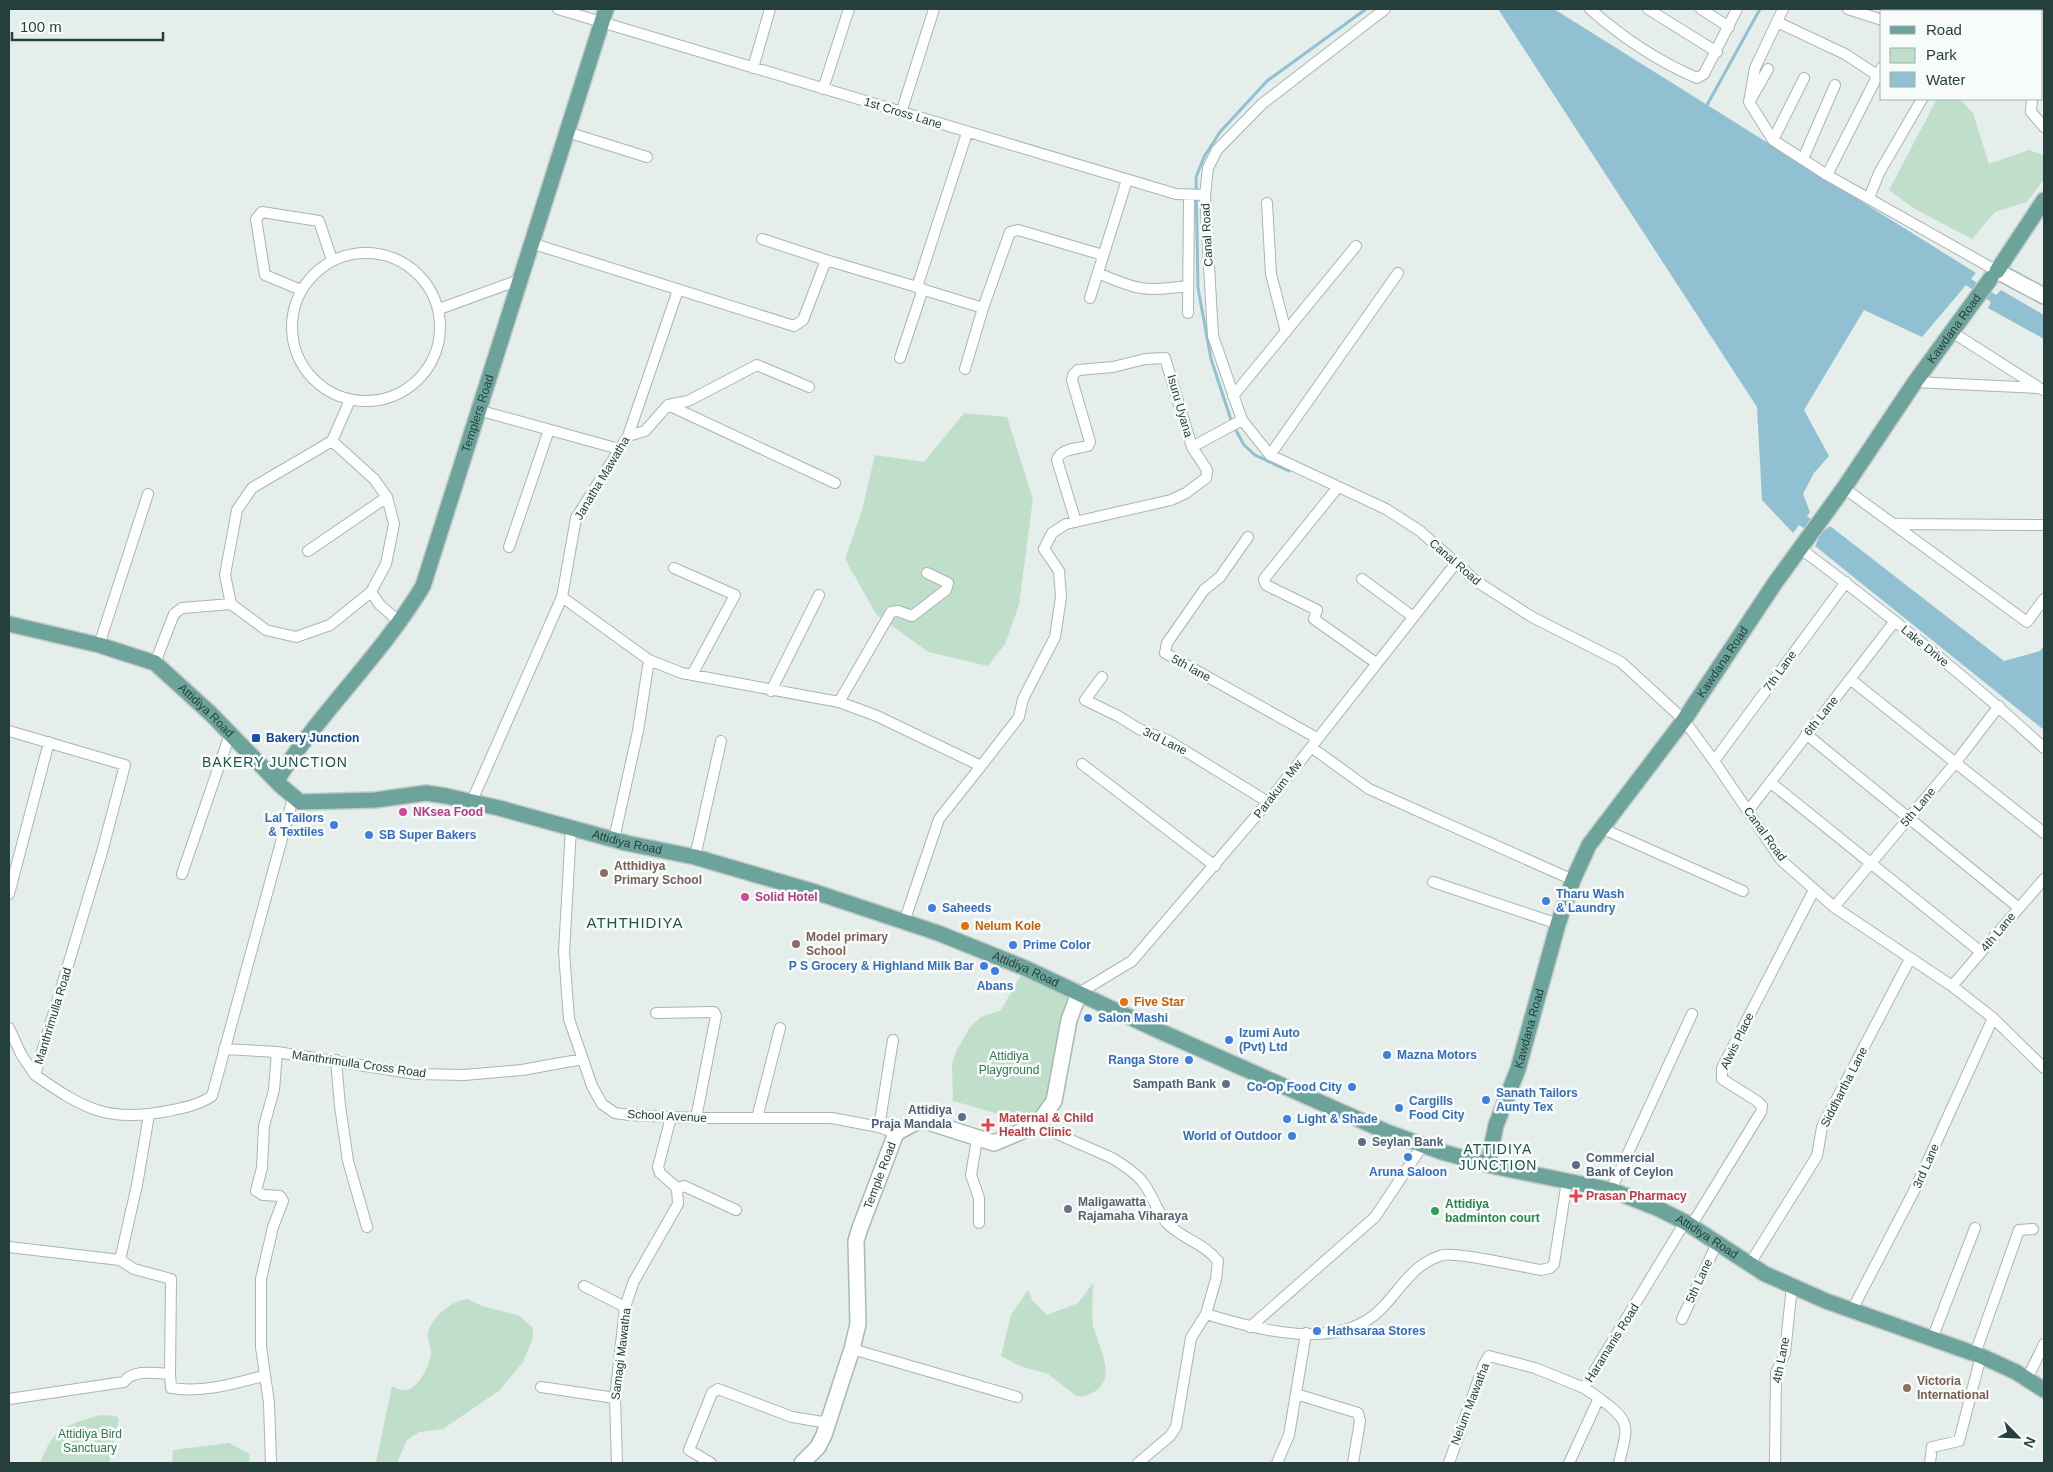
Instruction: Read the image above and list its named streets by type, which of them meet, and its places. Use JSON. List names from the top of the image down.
{
  "streets": {
    "main road": ["Kawdana Road", "Templers Road", "Attidiya Road"],
    "street": [
      "1st Cross Lane",
      "Canal Road",
      "Isuru Uyana",
      "Janatha Mawatha",
      "Lake Drive",
      "5th lane",
      "7th Lane",
      "6th Lane",
      "3rd Lane",
      "Parakum Mw",
      "5th Lane",
      "4th Lane",
      "Manthrimulla Road",
      "Alwis Place",
      "Manthrimulla Cross Road",
      "Siddhartha Lane",
      "School Avenue",
      "Temple Road",
      "Haramanis Road",
      "Samagi Mawatha",
      "Nelum Mawatha"
    ]
  },
  "crossings": [
    ["1st Cross Lane", "Canal Road"],
    ["1st Cross Lane", "Templers Road"],
    ["Canal Road", "Kawdana Road"],
    ["Canal Road", "7th Lane"],
    ["Canal Road", "6th Lane"],
    ["Canal Road", "3rd Lane"],
    ["Canal Road", "Parakum Mw"],
    ["Canal Road", "5th Lane"],
    ["Canal Road", "4th Lane"],
    ["Canal Road", "Alwis Place"],
    ["Canal Road", "Siddhartha Lane"],
    ["Kawdana Road", "Lake Drive"],
    ["Kawdana Road", "Attidiya Road"],
    ["Templers Road", "Attidiya Road"],
    ["Janatha Mawatha", "Attidiya Road"],
    ["Lake Drive", "7th Lane"],
    ["Lake Drive", "6th Lane"],
    ["Lake Drive", "5th Lane"],
    ["5th lane", "Parakum Mw"],
    ["Attidiya Road", "3rd Lane"],
    ["Attidiya Road", "Parakum Mw"],
    ["Attidiya Road", "5th Lane"],
    ["Attidiya Road", "4th Lane"],
    ["Attidiya Road", "Manthrimulla Road"],
    ["Attidiya Road", "Alwis Place"],
    ["Attidiya Road", "Siddhartha Lane"],
    ["Attidiya Road", "School Avenue"],
    ["Attidiya Road", "Haramanis Road"],
    ["3rd Lane", "Parakum Mw"],
    ["Manthrimulla Road", "Manthrimulla Cross Road"],
    ["Alwis Place", "Haramanis Road"],
    ["Manthrimulla Cross Road", "School Avenue"],
    ["School Avenue", "Temple Road"],
    ["Haramanis Road", "Nelum Mawatha"]
  ],
  "districts": ["BAKERY JUNCTION", "ATHTHIDIYA", "ATTIDIYA JUNCTION"],
  "parks": ["Attidiya Playground", "Attidiya Bird Sanctuary"],
  "places": {
    "transit": ["Bakery Junction"],
    "other": [
      "NKsea Food",
      "Lal Tailors & Textiles",
      "SB Super Bakers",
      "Atthidiya Primary School",
      "Solid Hotel",
      "Tharu Wash & Laundry",
      "Saheeds",
      "Nelum Kole",
      "Model primary School",
      "Prime Color",
      "P S Grocery & Highland Milk Bar",
      "Abans",
      "Five Star",
      "Salon Mashi",
      "Izumi Auto (Pvt) Ltd",
      "Mazna Motors",
      "Ranga Store",
      "Sampath Bank",
      "Co-Op Food City",
      "Sanath Tailors Aunty Tex",
      "Cargills Food City",
      "Attidiya Praja Mandala",
      "Light & Shade",
      "World of Outdoor",
      "Seylan Bank",
      "Aruna Saloon",
      "Commercial Bank of Ceylon",
      "Maligawatta Rajamaha Viharaya",
      "Attidiya badminton court",
      "Hathsaraa Stores",
      "Victoria International"
    ],
    "health": ["Maternal & Child Health Clinic", "Prasan Pharmacy"]
  },
  "legend": ["Road", "Park", "Water"],
  "scale_bar": "100 m",
  "north": "bottom right"
}
